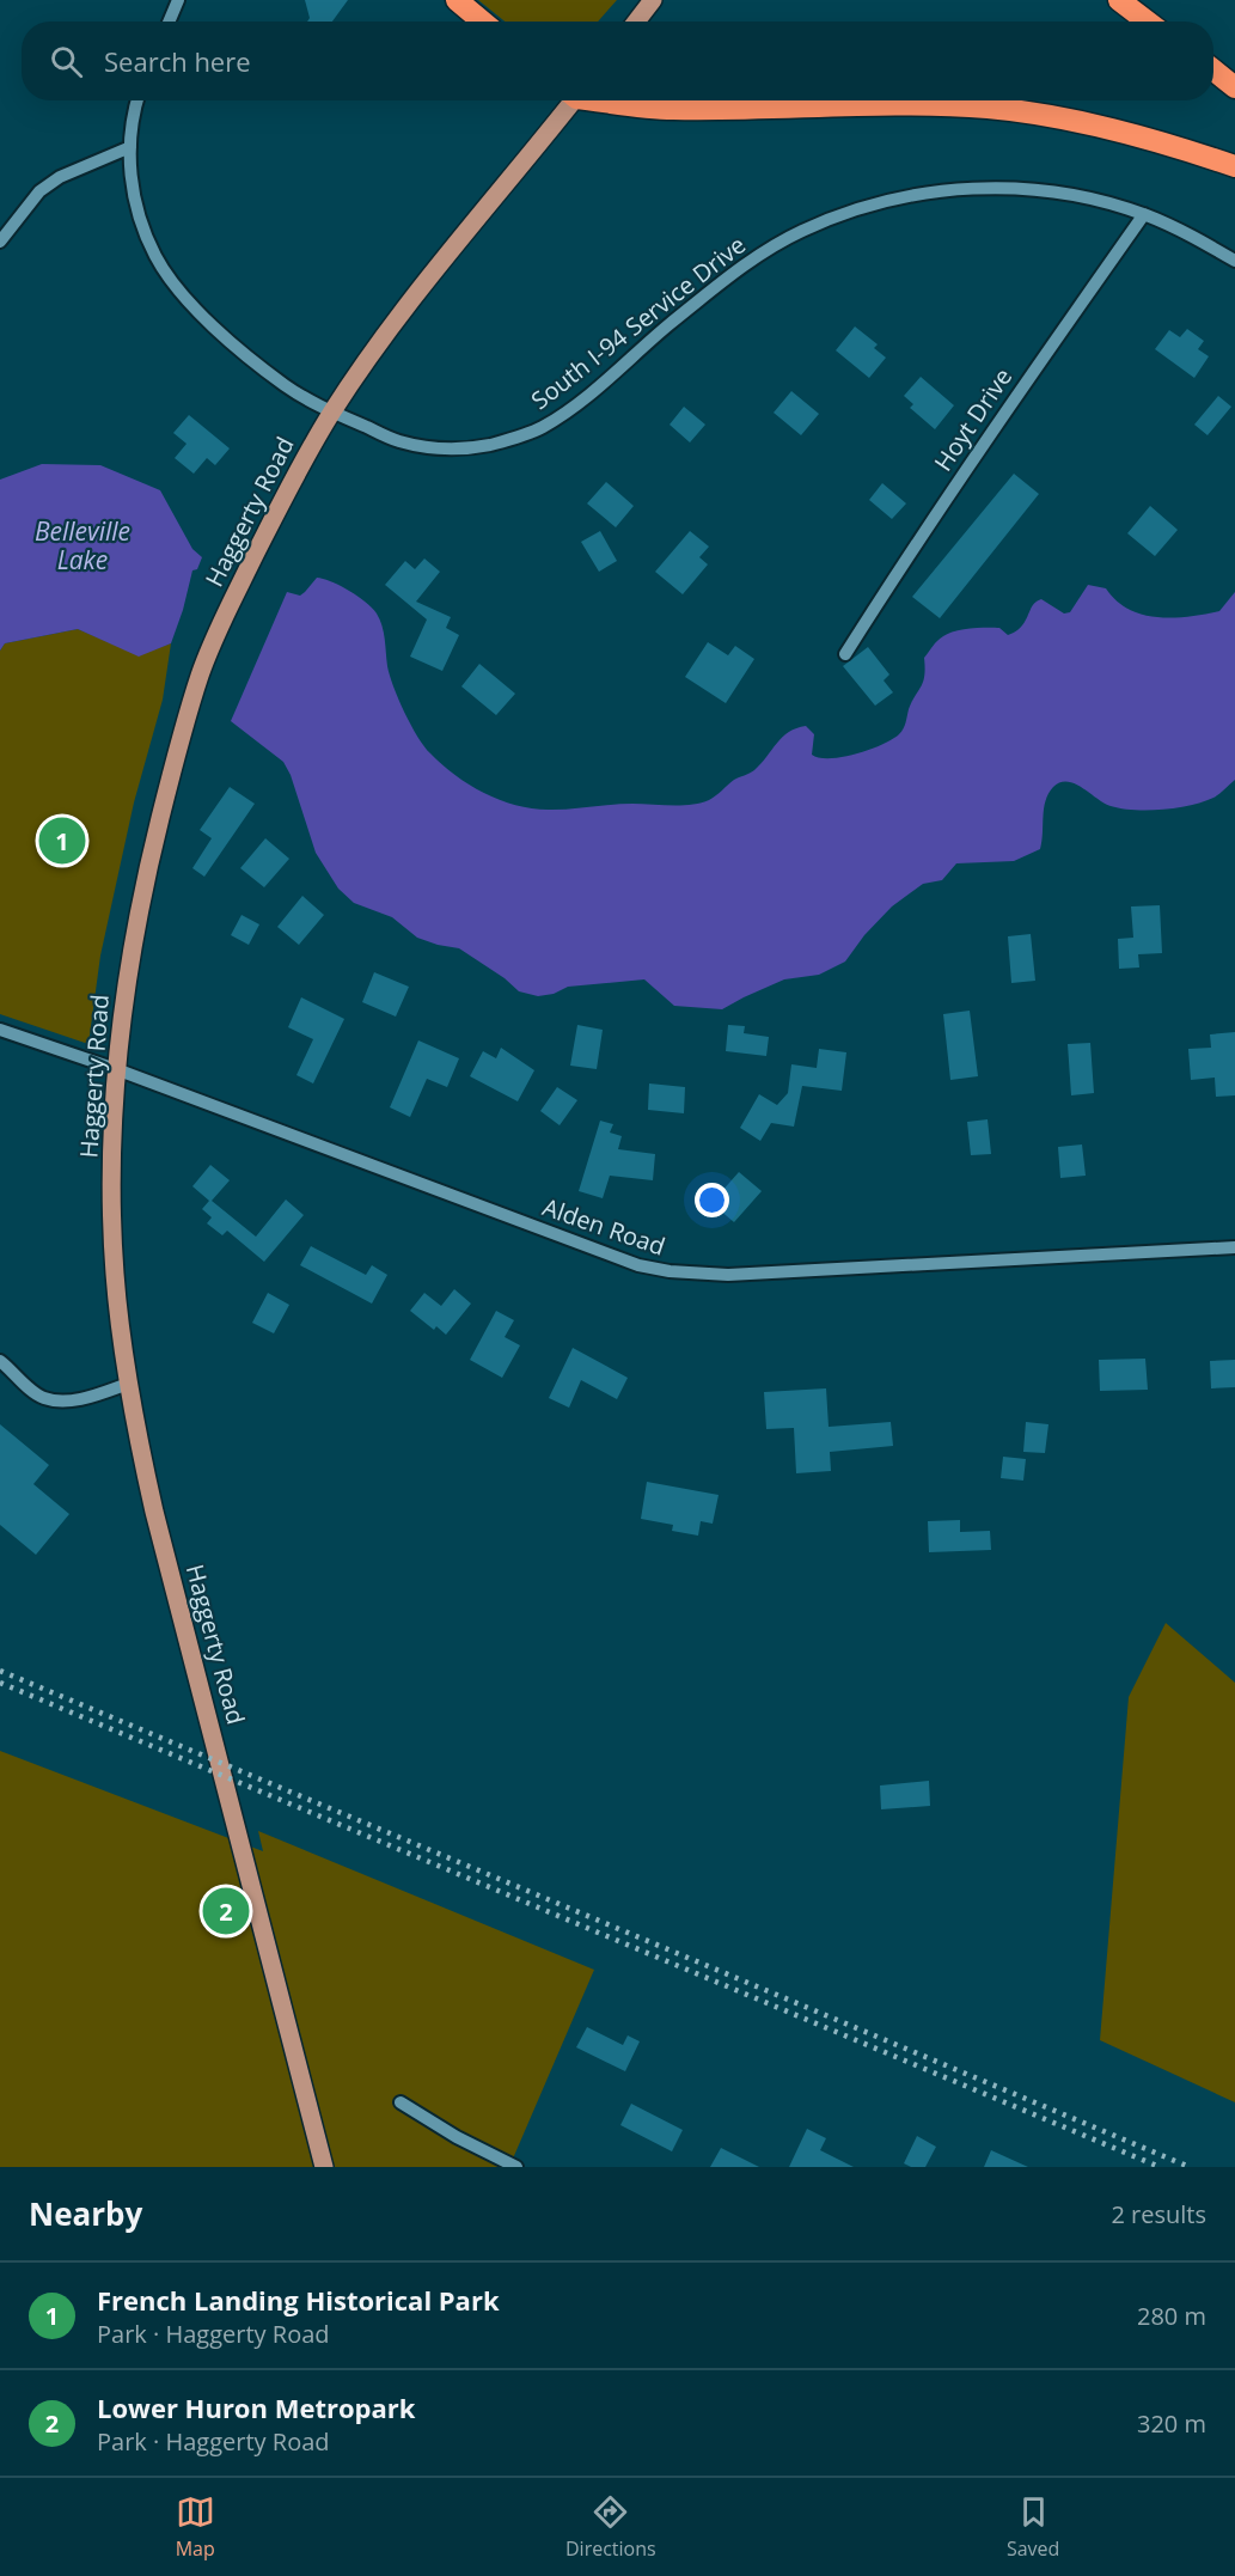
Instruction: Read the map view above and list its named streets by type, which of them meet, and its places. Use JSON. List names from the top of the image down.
{
  "streets": {
    "main road": ["Haggerty Road"],
    "street": ["South I-94 Service Drive", "Hoyt Drive", "Alden Road"]
  },
  "crossings": [
    ["South I-94 Service Drive", "Hoyt Drive"],
    ["South I-94 Service Drive", "Haggerty Road"],
    ["Haggerty Road", "Alden Road"]
  ],
  "water": ["Belleville Lake"],
  "page": {
    "search": "Search here",
    "pins": ["1", "2"],
    "heading": ["Nearby", "2 results"],
    "list": [
      {
        "mark": "1",
        "name": "French Landing Historical Park",
        "note": "Park · Haggerty Road",
        "value": "280 m"
      },
      {
        "mark": "2",
        "name": "Lower Huron Metropark",
        "note": "Park · Haggerty Road",
        "value": "320 m"
      }
    ],
    "nav": ["Map", "Directions", "Saved"]
  }
}
